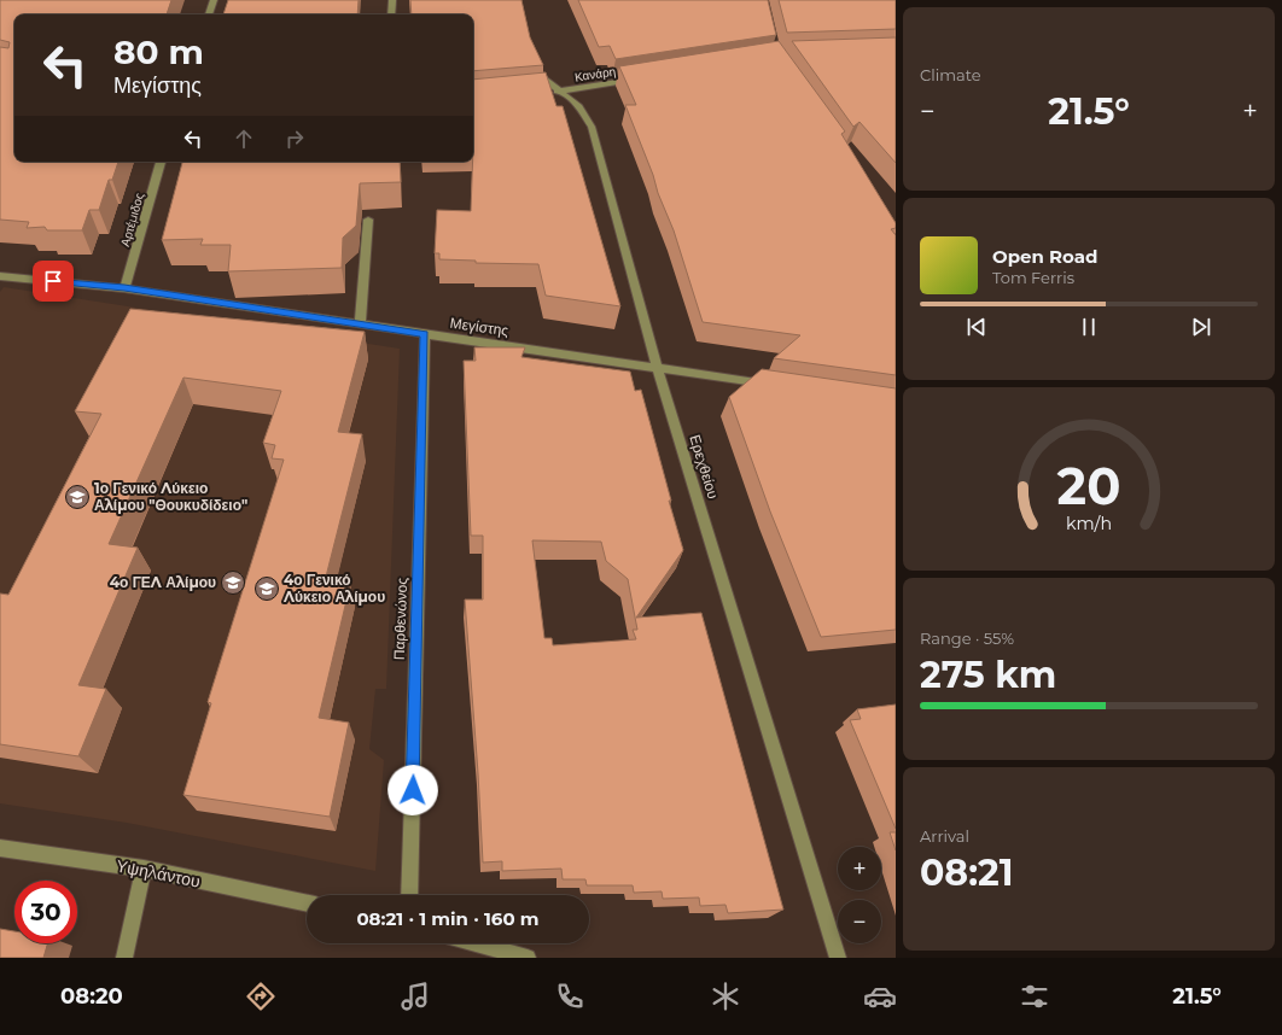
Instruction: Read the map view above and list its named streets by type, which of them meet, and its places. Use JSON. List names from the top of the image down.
{
  "streets": {
    "street": [
      "Κανάρη",
      "Αρτέμιδος",
      "Μεγίστης",
      "Ερεχθείου",
      "Παρθενώνος",
      "Υψηλάντου"
    ]
  },
  "crossings": [
    ["Κανάρη", "Ερεχθείου"],
    ["Αρτέμιδος", "Μεγίστης"],
    ["Μεγίστης", "Ερεχθείου"],
    ["Μεγίστης", "Παρθενώνος"]
  ],
  "places": {
    "school or university": ["1ο Γενικό Λύκειο Αλίμου \"Θουκυδίδειο\"", "4ο ΓΕΛ Αλίμου", "4ο Γενικό Λύκειο Αλίμου"]
  },
  "page": {
    "tile": [
      "Climate",
      ["Range · 55%", "275 km"],
      ["Arrival", "08:21"]
    ],
    "turn": ["80 m", "Μεγίστης"],
    "heat": ["−", "21.5°", "+"],
    "song": ["Open Road", "Tom Ferris"],
    "map_buttons": ["+", "−"],
    "limit": "30",
    "trip": "08:21 · 1 min · 160 m",
    "tabs": ["08:20", "21.5°"],
    "gauge": ["20", "km/h"]
  }
}
